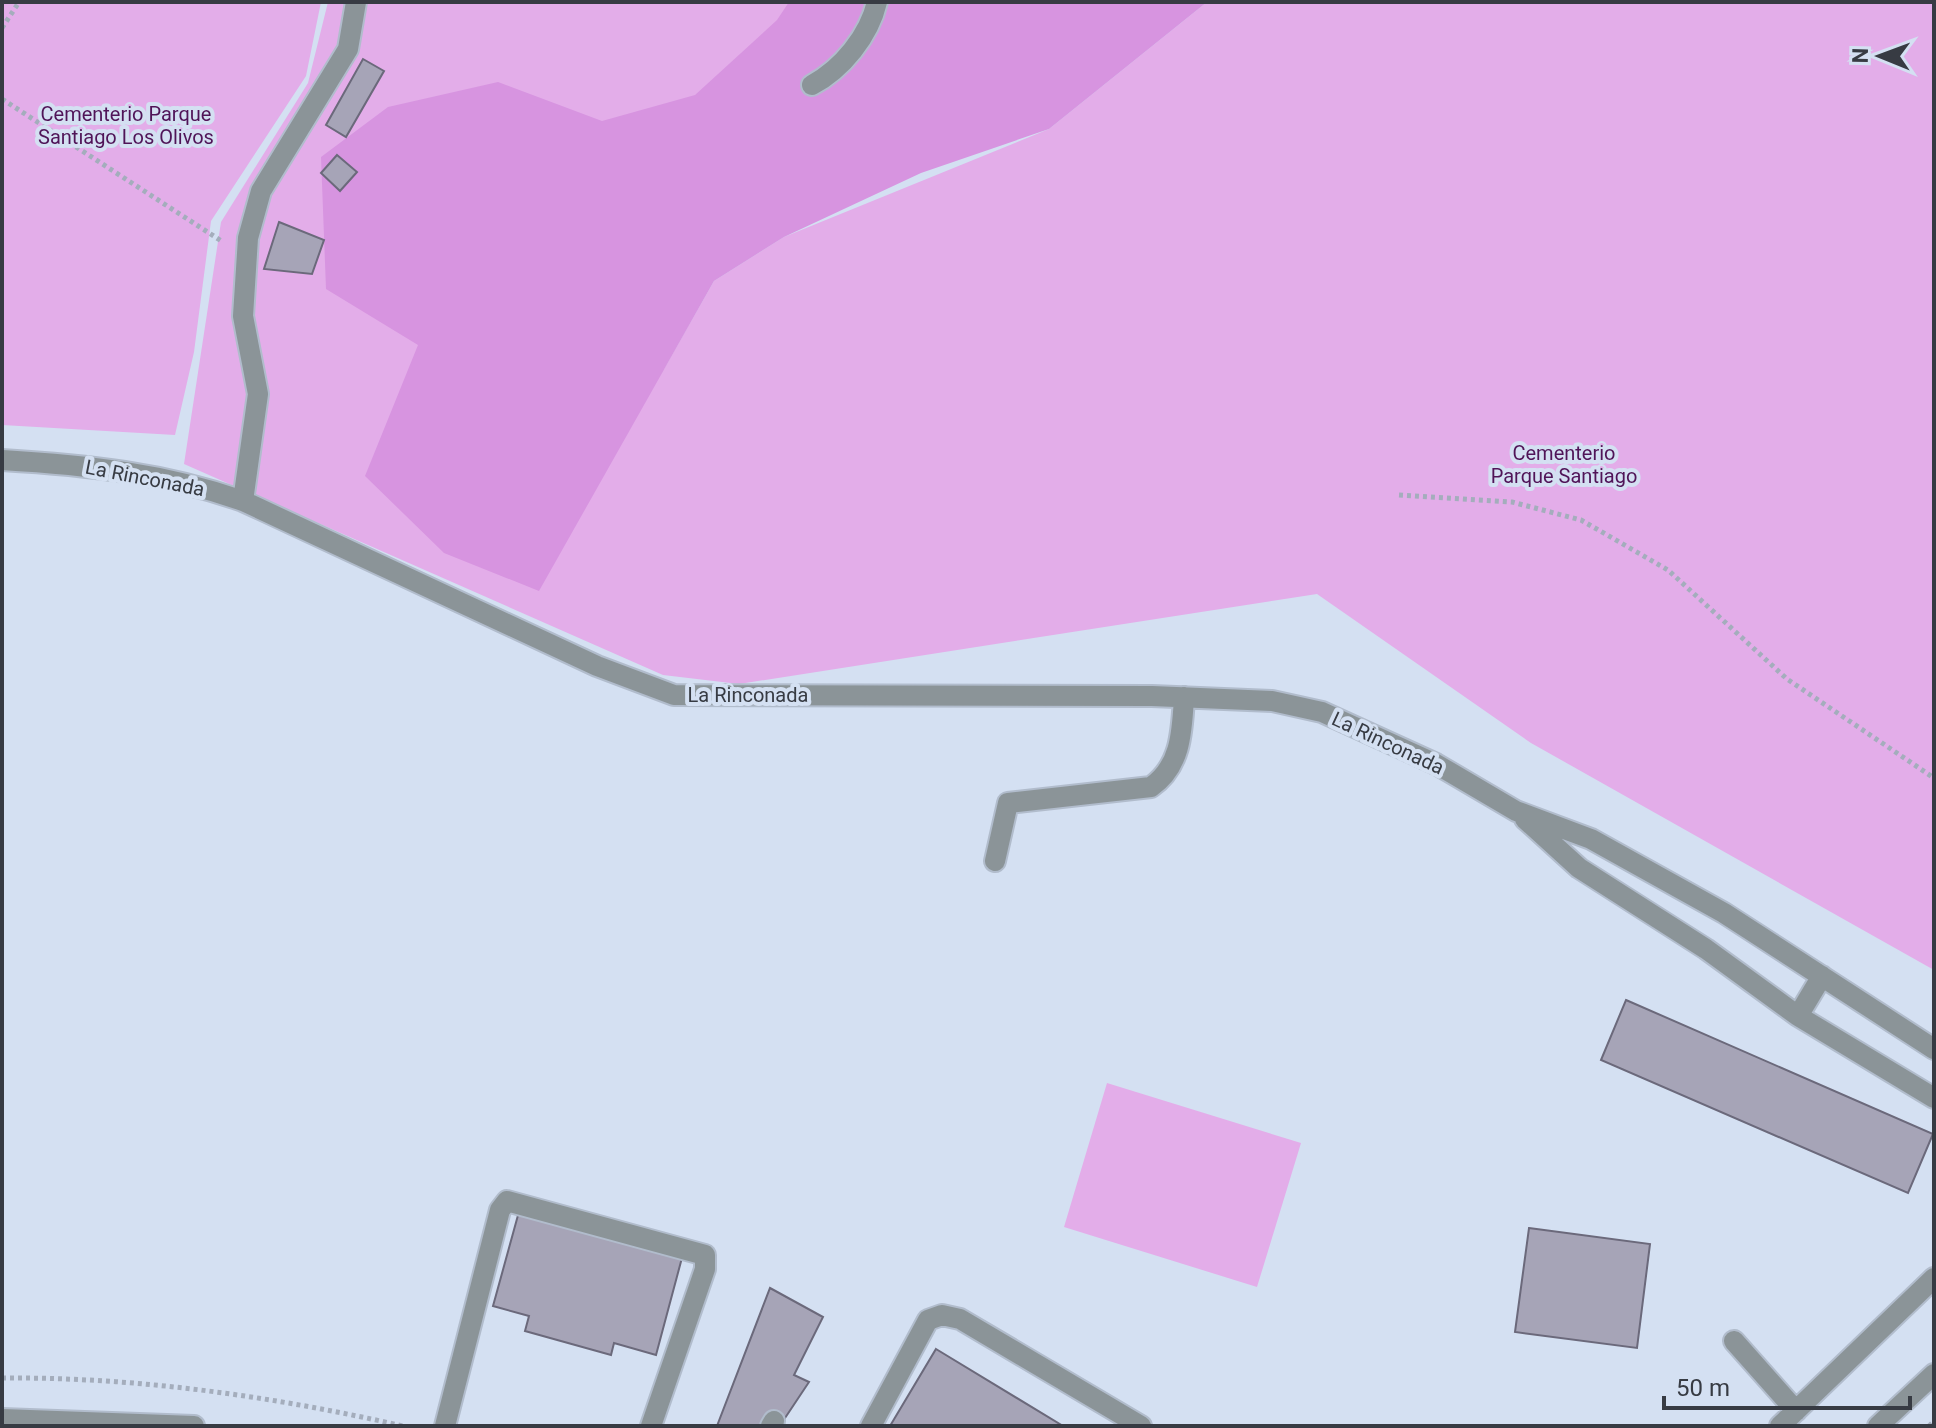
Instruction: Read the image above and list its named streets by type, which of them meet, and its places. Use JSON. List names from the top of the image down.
{
  "streets": {
    "street": ["La Rinconada"]
  },
  "parks": ["Cementerio Parque Santiago Los Olivos", "Cementerio Parque Santiago"],
  "scale_bar": "50 m",
  "north": "left"
}
